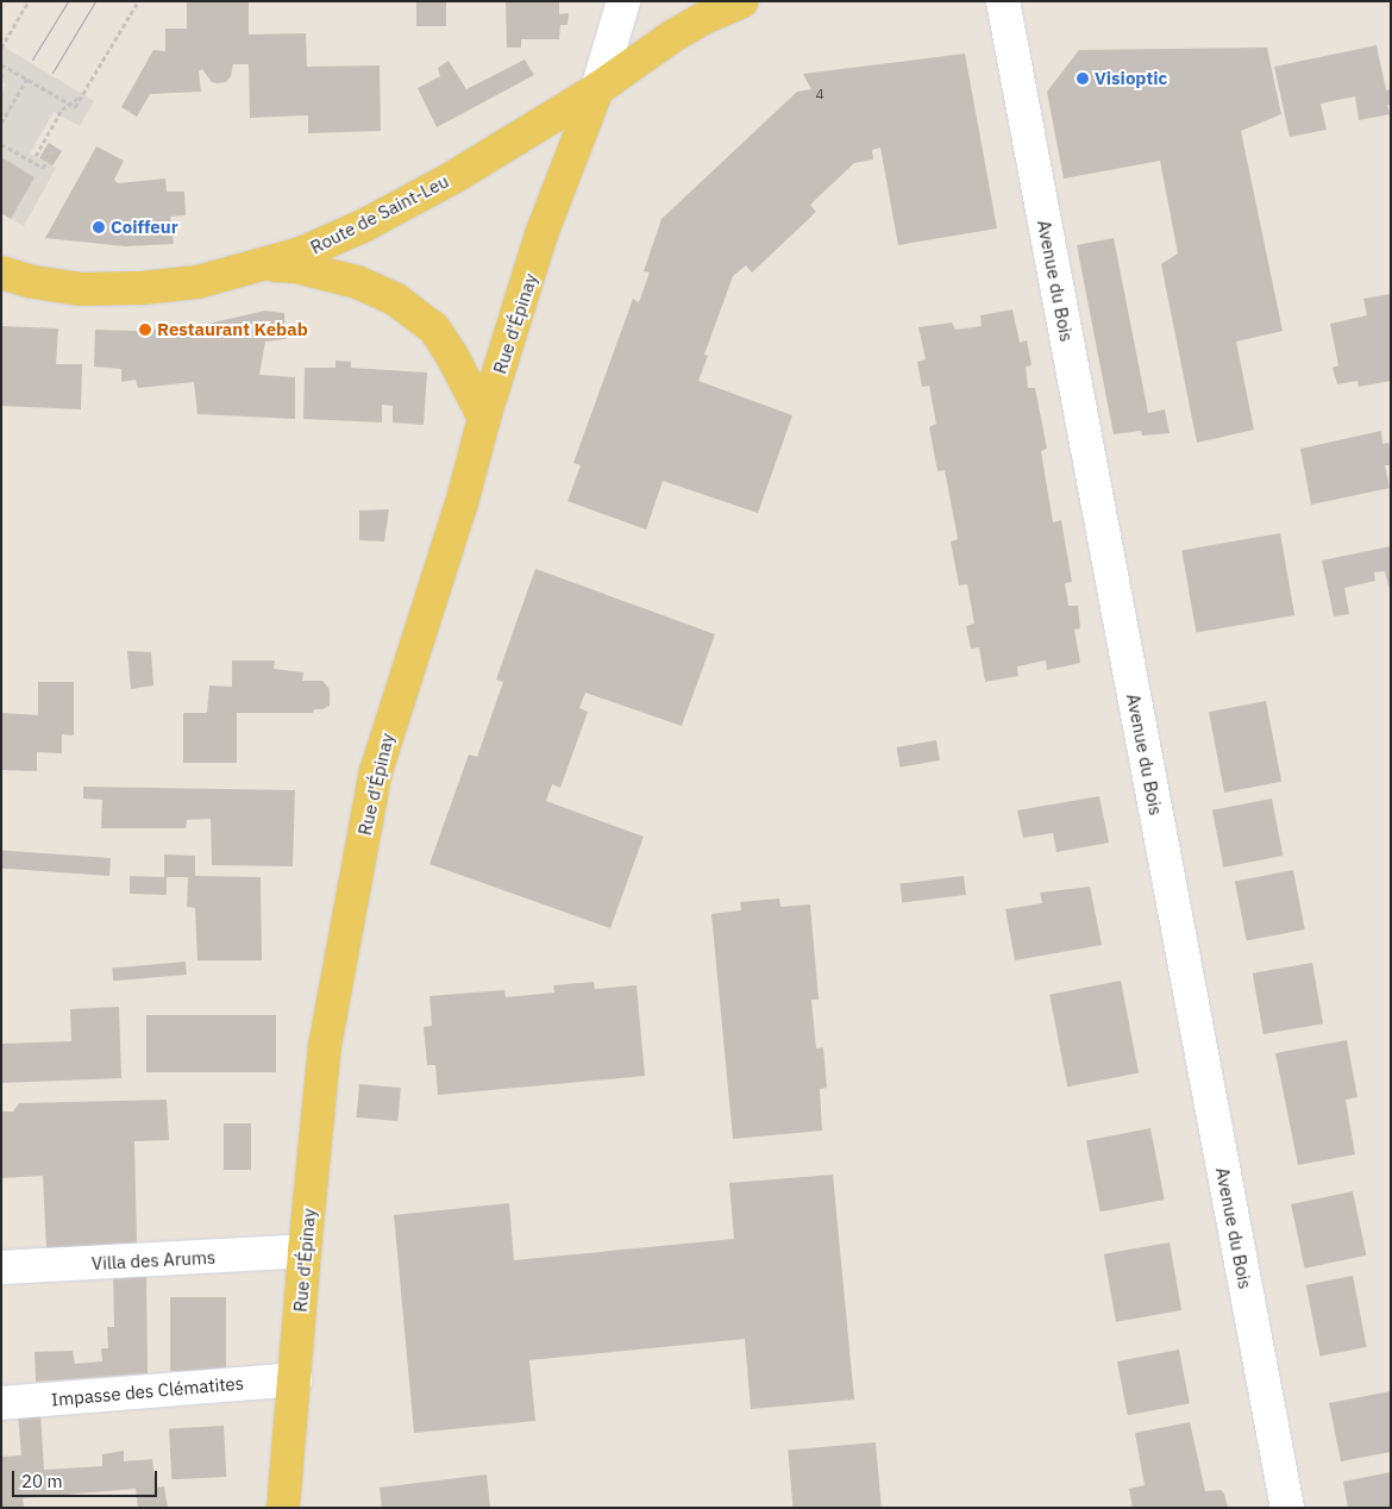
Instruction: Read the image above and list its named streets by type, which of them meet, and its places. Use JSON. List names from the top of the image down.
{
  "streets": {
    "main road": ["Route de Saint-Leu", "Rue d'Épinay"],
    "street": ["Avenue du Bois", "Villa des Arums", "Impasse des Clématites"]
  },
  "crossings": [
    ["Route de Saint-Leu", "Rue d'Épinay"],
    ["Rue d'Épinay", "Villa des Arums"],
    ["Rue d'Épinay", "Impasse des Clématites"]
  ],
  "places": ["Visioptic", "Coiffeur", "Restaurant Kebab"],
  "house_numbers": ["4"],
  "scale_bar": "20 m"
}
